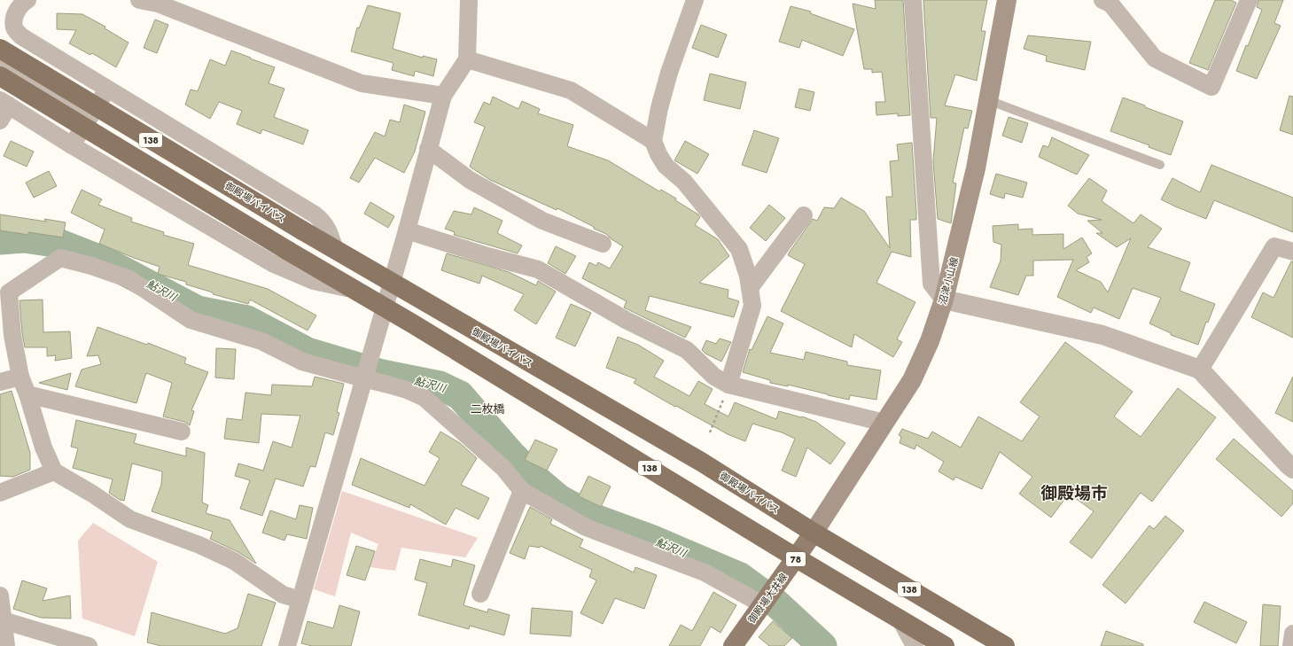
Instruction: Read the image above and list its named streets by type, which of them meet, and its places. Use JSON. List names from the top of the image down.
{
  "streets": {
    "highway": ["138", "御殿場バイパス"],
    "main road": ["沼津小山線", "78", "御殿場大井線"]
  },
  "crossings": [
    ["138", "御殿場バイパス"],
    ["138", "御殿場大井線"],
    ["御殿場バイパス", "沼津小山線"],
    ["御殿場バイパス", "御殿場大井線"],
    ["沼津小山線", "御殿場大井線"]
  ],
  "districts": ["二枚橋", "御殿場市"],
  "water": ["鮎沢川"]
}
